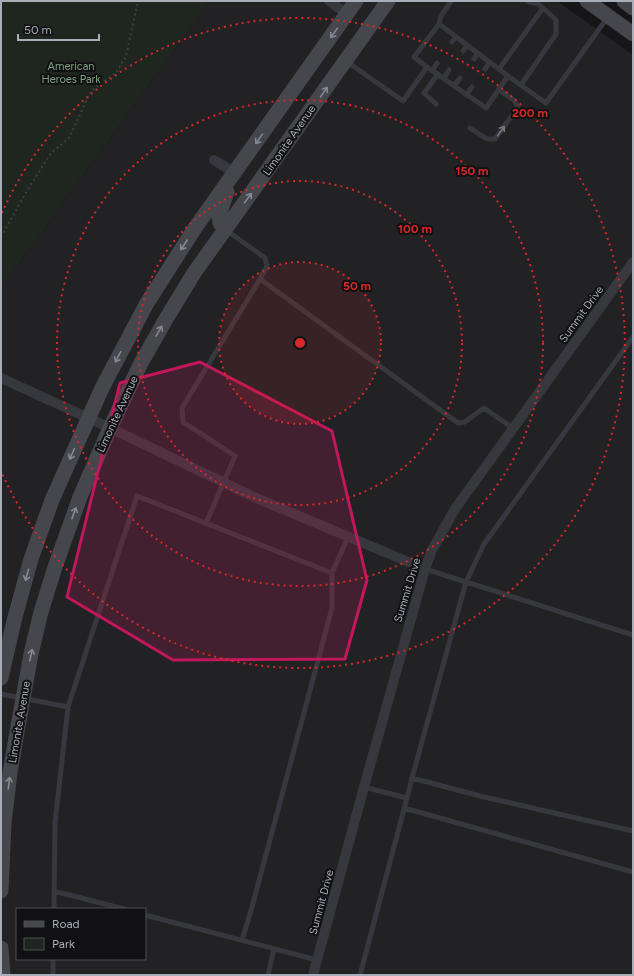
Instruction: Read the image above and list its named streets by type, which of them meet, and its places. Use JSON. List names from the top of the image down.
{
  "streets": {
    "main road": ["Limonite Avenue"],
    "street": ["Summit Drive"]
  },
  "parks": ["American Heroes Park"],
  "legend": ["Road", "Park"],
  "scale_bar": "50 m",
  "rings": [
    "200 m",
    "150 m",
    "100 m",
    "50 m"
  ]
}
